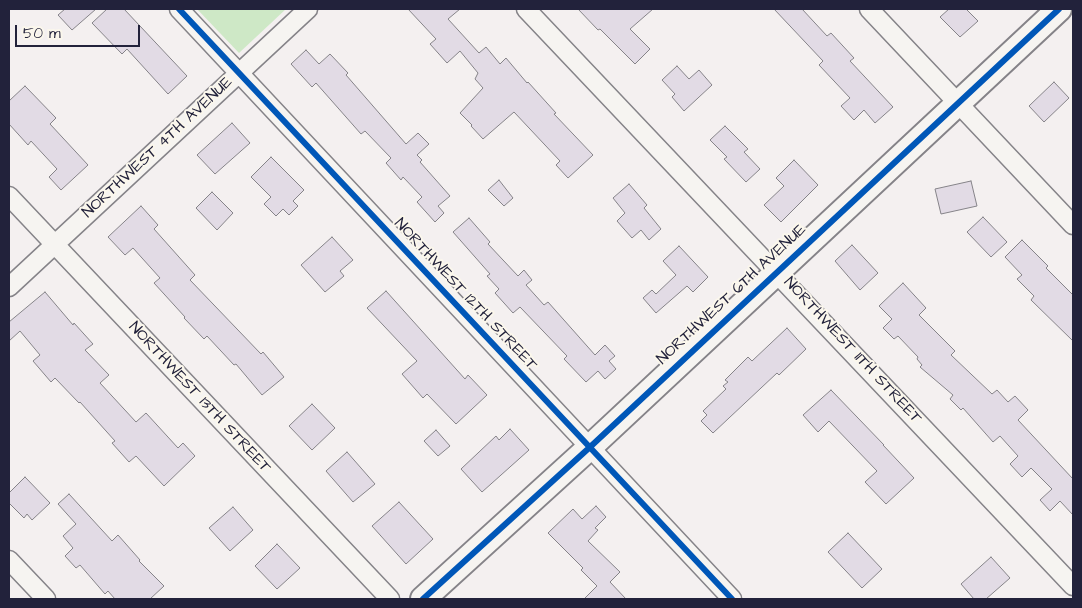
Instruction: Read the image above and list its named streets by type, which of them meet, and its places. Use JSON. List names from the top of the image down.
{
  "streets": {
    "street": [
      "NORTHWEST 4TH AVENUE",
      "NORTHWEST 12TH STREET",
      "NORTHWEST 6TH AVENUE",
      "NORTHWEST 11TH STREET",
      "NORTHWEST 13TH STREET"
    ]
  },
  "crossings": [
    ["NORTHWEST 4TH AVENUE", "NORTHWEST 12TH STREET"],
    ["NORTHWEST 4TH AVENUE", "NORTHWEST 13TH STREET"],
    ["NORTHWEST 12TH STREET", "NORTHWEST 6TH AVENUE"],
    ["NORTHWEST 6TH AVENUE", "NORTHWEST 11TH STREET"]
  ],
  "scale_bar": "50 m"
}
